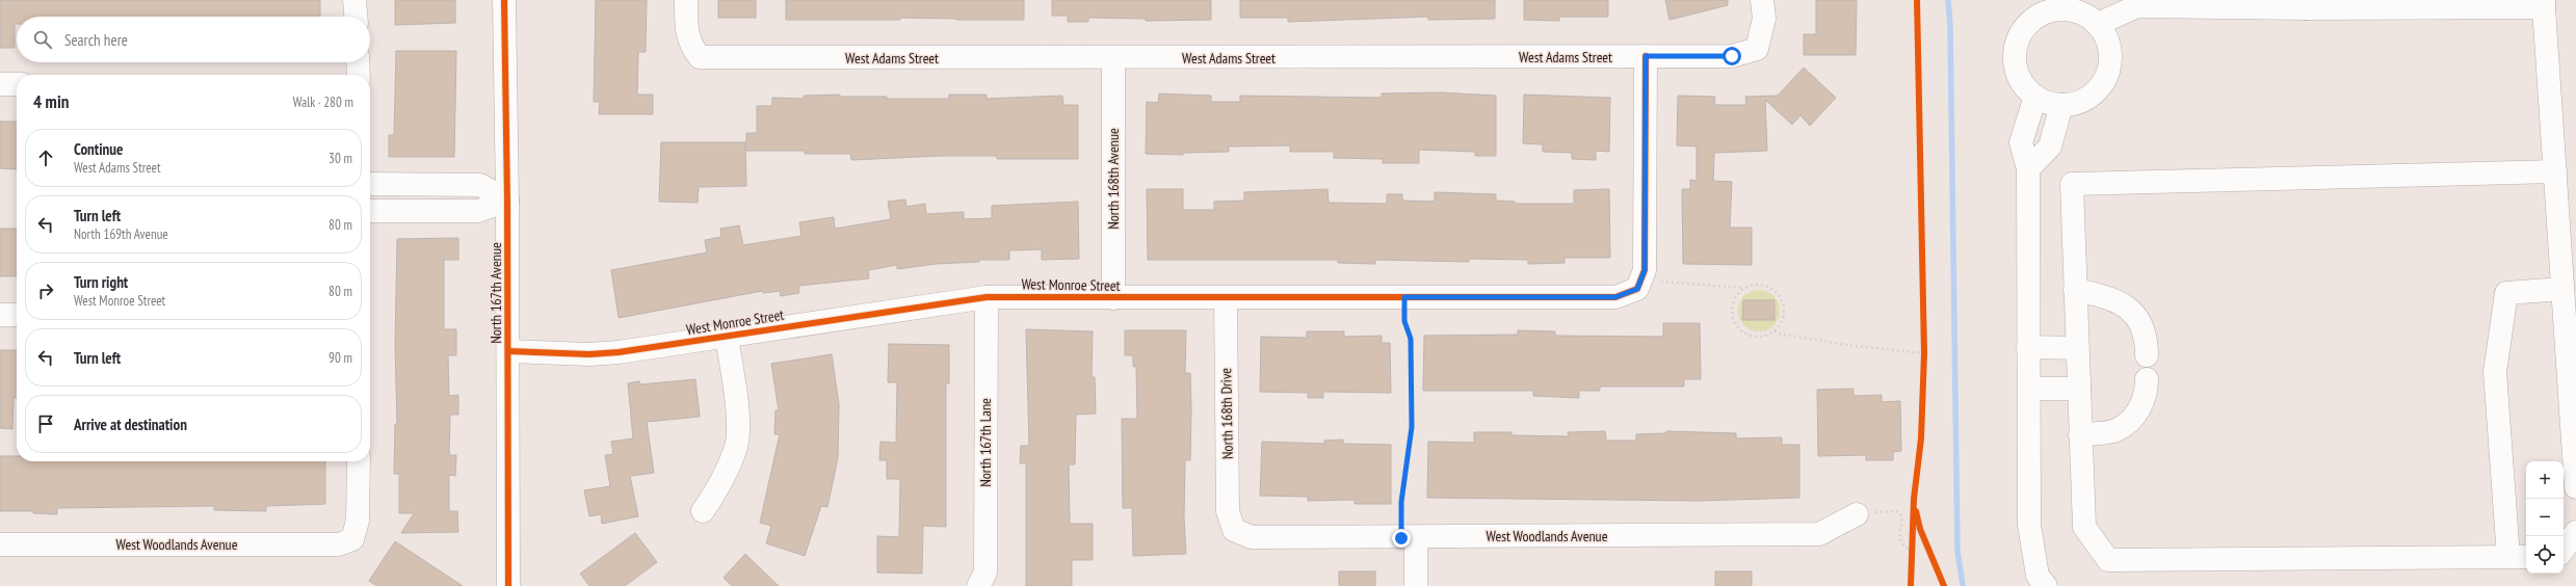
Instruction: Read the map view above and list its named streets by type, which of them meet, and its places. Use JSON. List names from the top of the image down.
{
  "streets": {
    "street": [
      "West Adams Street",
      "North 168th Avenue",
      "West Monroe Street",
      "North 167th Avenue",
      "North 168th Drive",
      "North 167th Lane",
      "West Woodlands Avenue"
    ]
  },
  "crossings": [
    ["West Adams Street", "North 168th Avenue"],
    ["North 168th Avenue", "West Monroe Street"],
    ["West Monroe Street", "North 167th Avenue"],
    ["West Monroe Street", "North 168th Drive"],
    ["West Monroe Street", "North 167th Lane"],
    ["North 168th Drive", "West Woodlands Avenue"]
  ],
  "page": {
    "search": "Search here",
    "heading": ["4 min", "Walk · 280 m"],
    "list": [
      ["Continue", "West Adams Street", "30 m"],
      ["Turn left", "North 169th Avenue", "80 m"],
      ["Turn right", "West Monroe Street", "80 m"],
      ["Turn left", "90 m"],
      "Arrive at destination"
    ],
    "map_buttons": ["+", "−"]
  }
}
